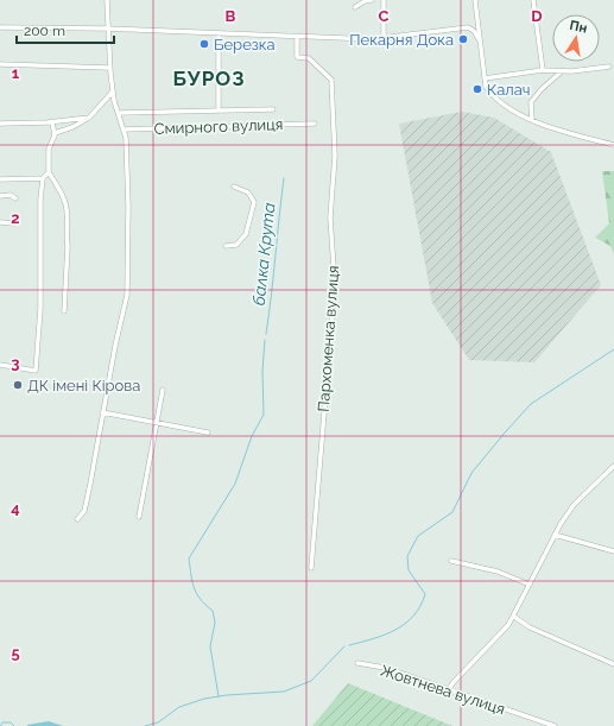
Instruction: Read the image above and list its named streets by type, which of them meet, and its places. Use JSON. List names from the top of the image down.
{
  "streets": {
    "street": ["Смирного вулиця", "Пархоменка вулиця", "Жовтнева вулиця"]
  },
  "districts": ["БУРОЗ"],
  "water": ["балка Крута"],
  "places": [
    "Пекарня Дока",
    "Березка",
    "Калач",
    "ДК імені Кірова"
  ],
  "scale_bar": "200 m",
  "north": "top",
  "grid": {
    "columns": ["B", "C", "D"],
    "rows": [
      "1",
      "2",
      "3",
      "4",
      "5"
    ]
  }
}
